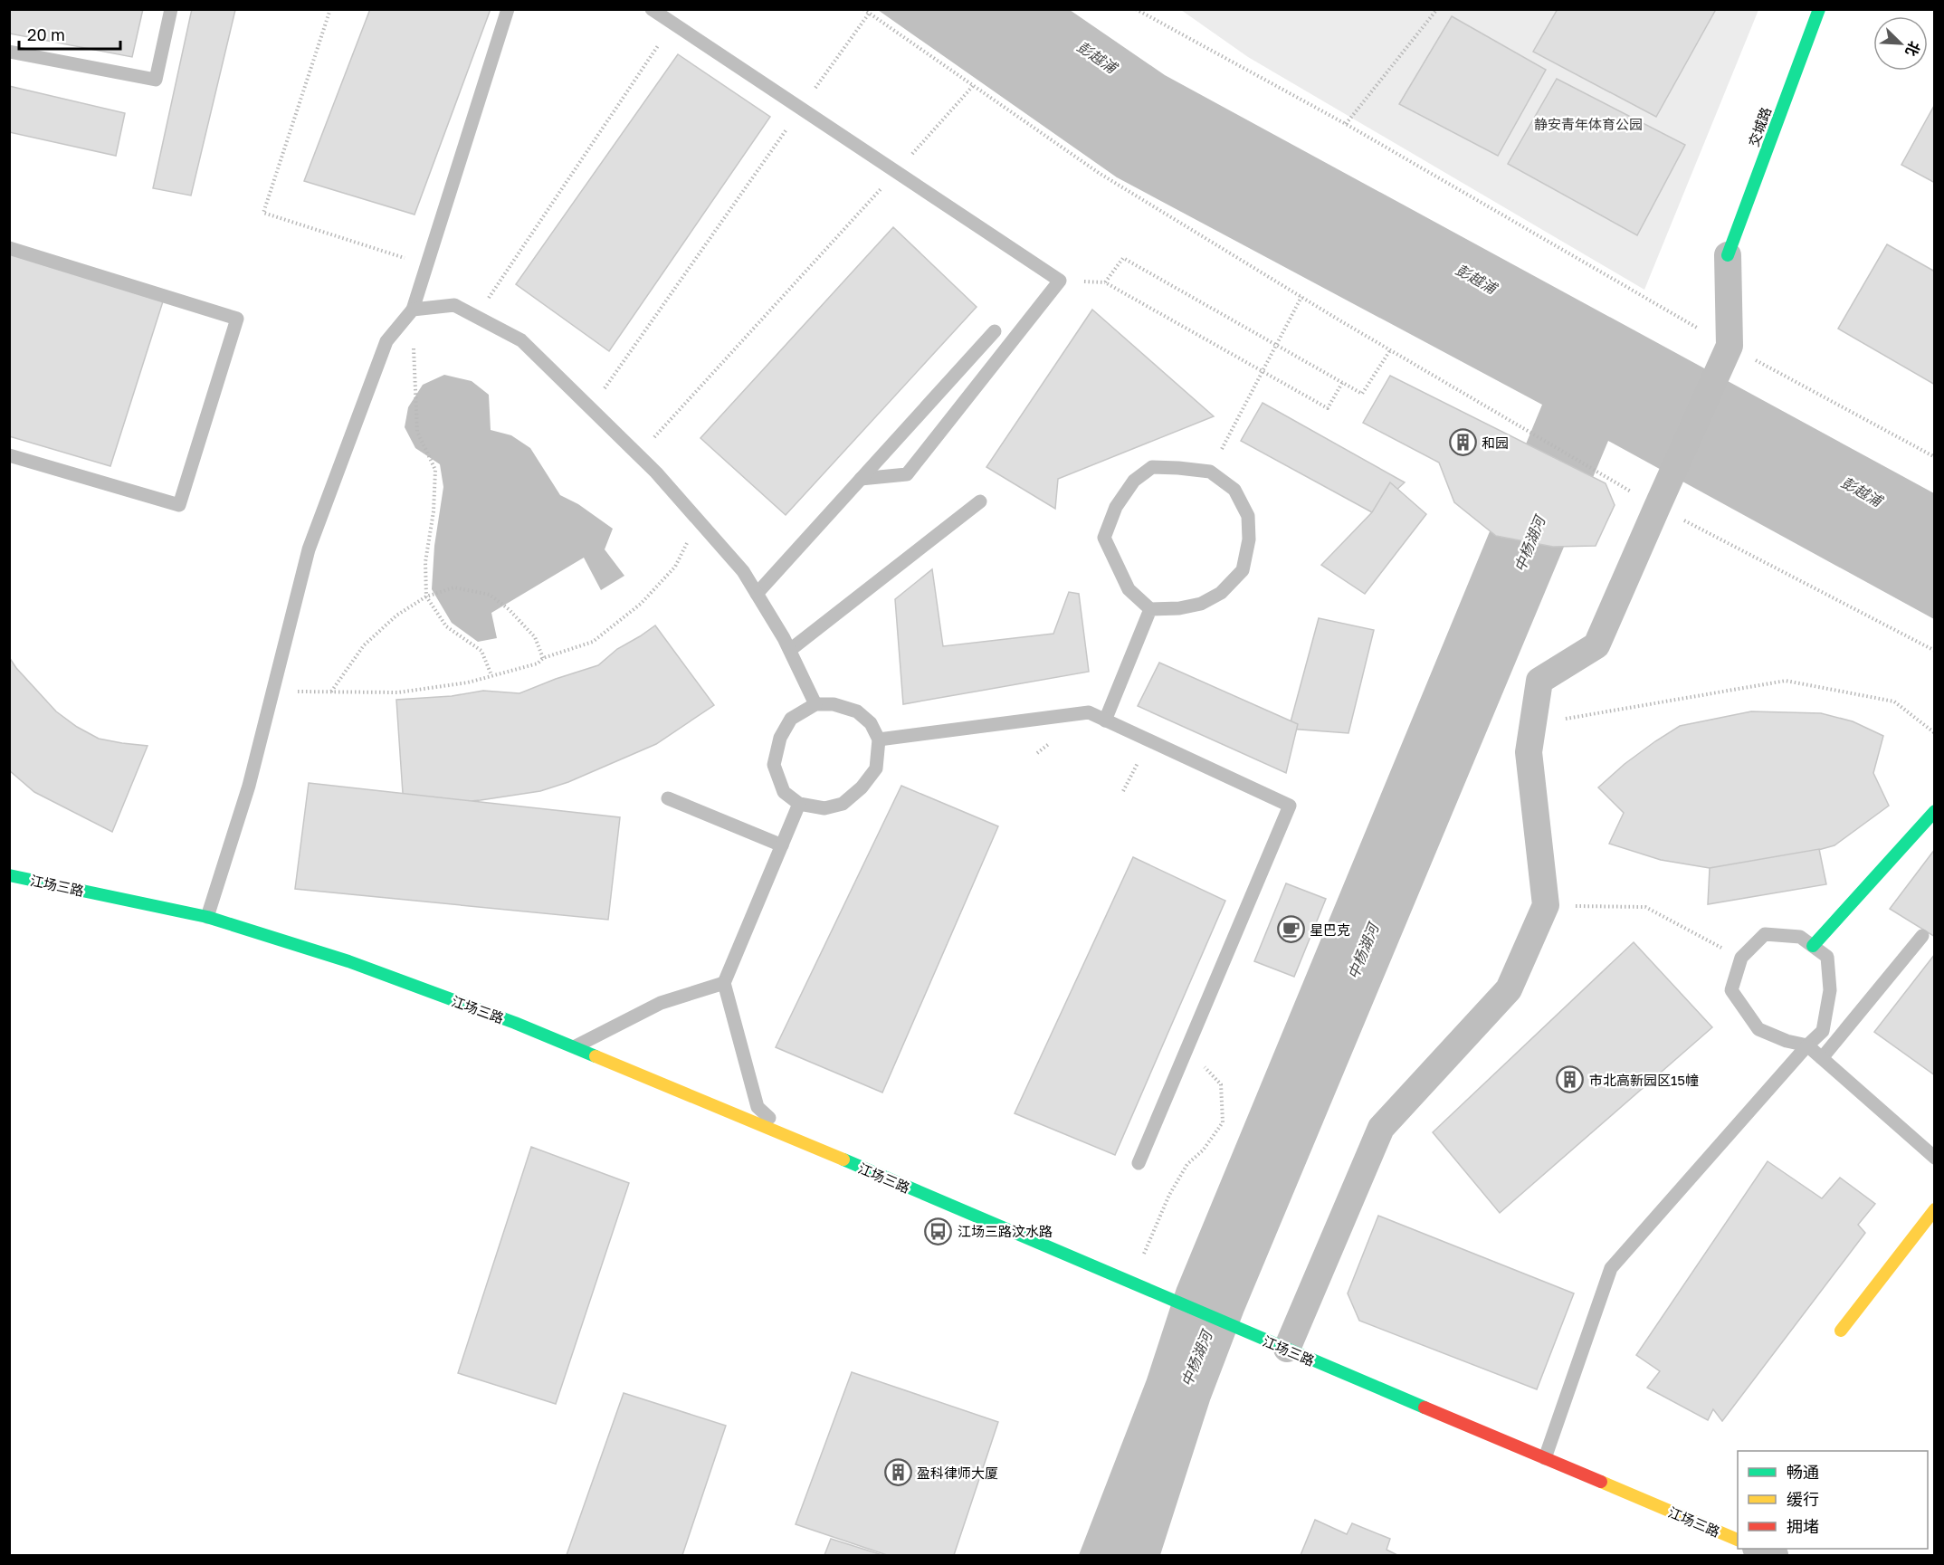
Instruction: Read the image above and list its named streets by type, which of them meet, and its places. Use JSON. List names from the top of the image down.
{
  "streets": {
    "street": ["交城路", "江场三路"]
  },
  "water": ["彭越浦", "中杨湖河"],
  "parks": ["静安青年体育公园"],
  "places": {
    "building": ["和园", "市北高新园区15幢", "盈科律师大厦"],
    "cafe": ["星巴克"],
    "bus stop": ["江场三路汶水路"]
  },
  "legend": ["畅通", "缓行", "拥堵"],
  "scale_bar": "20 m",
  "north": "bottom right"
}
